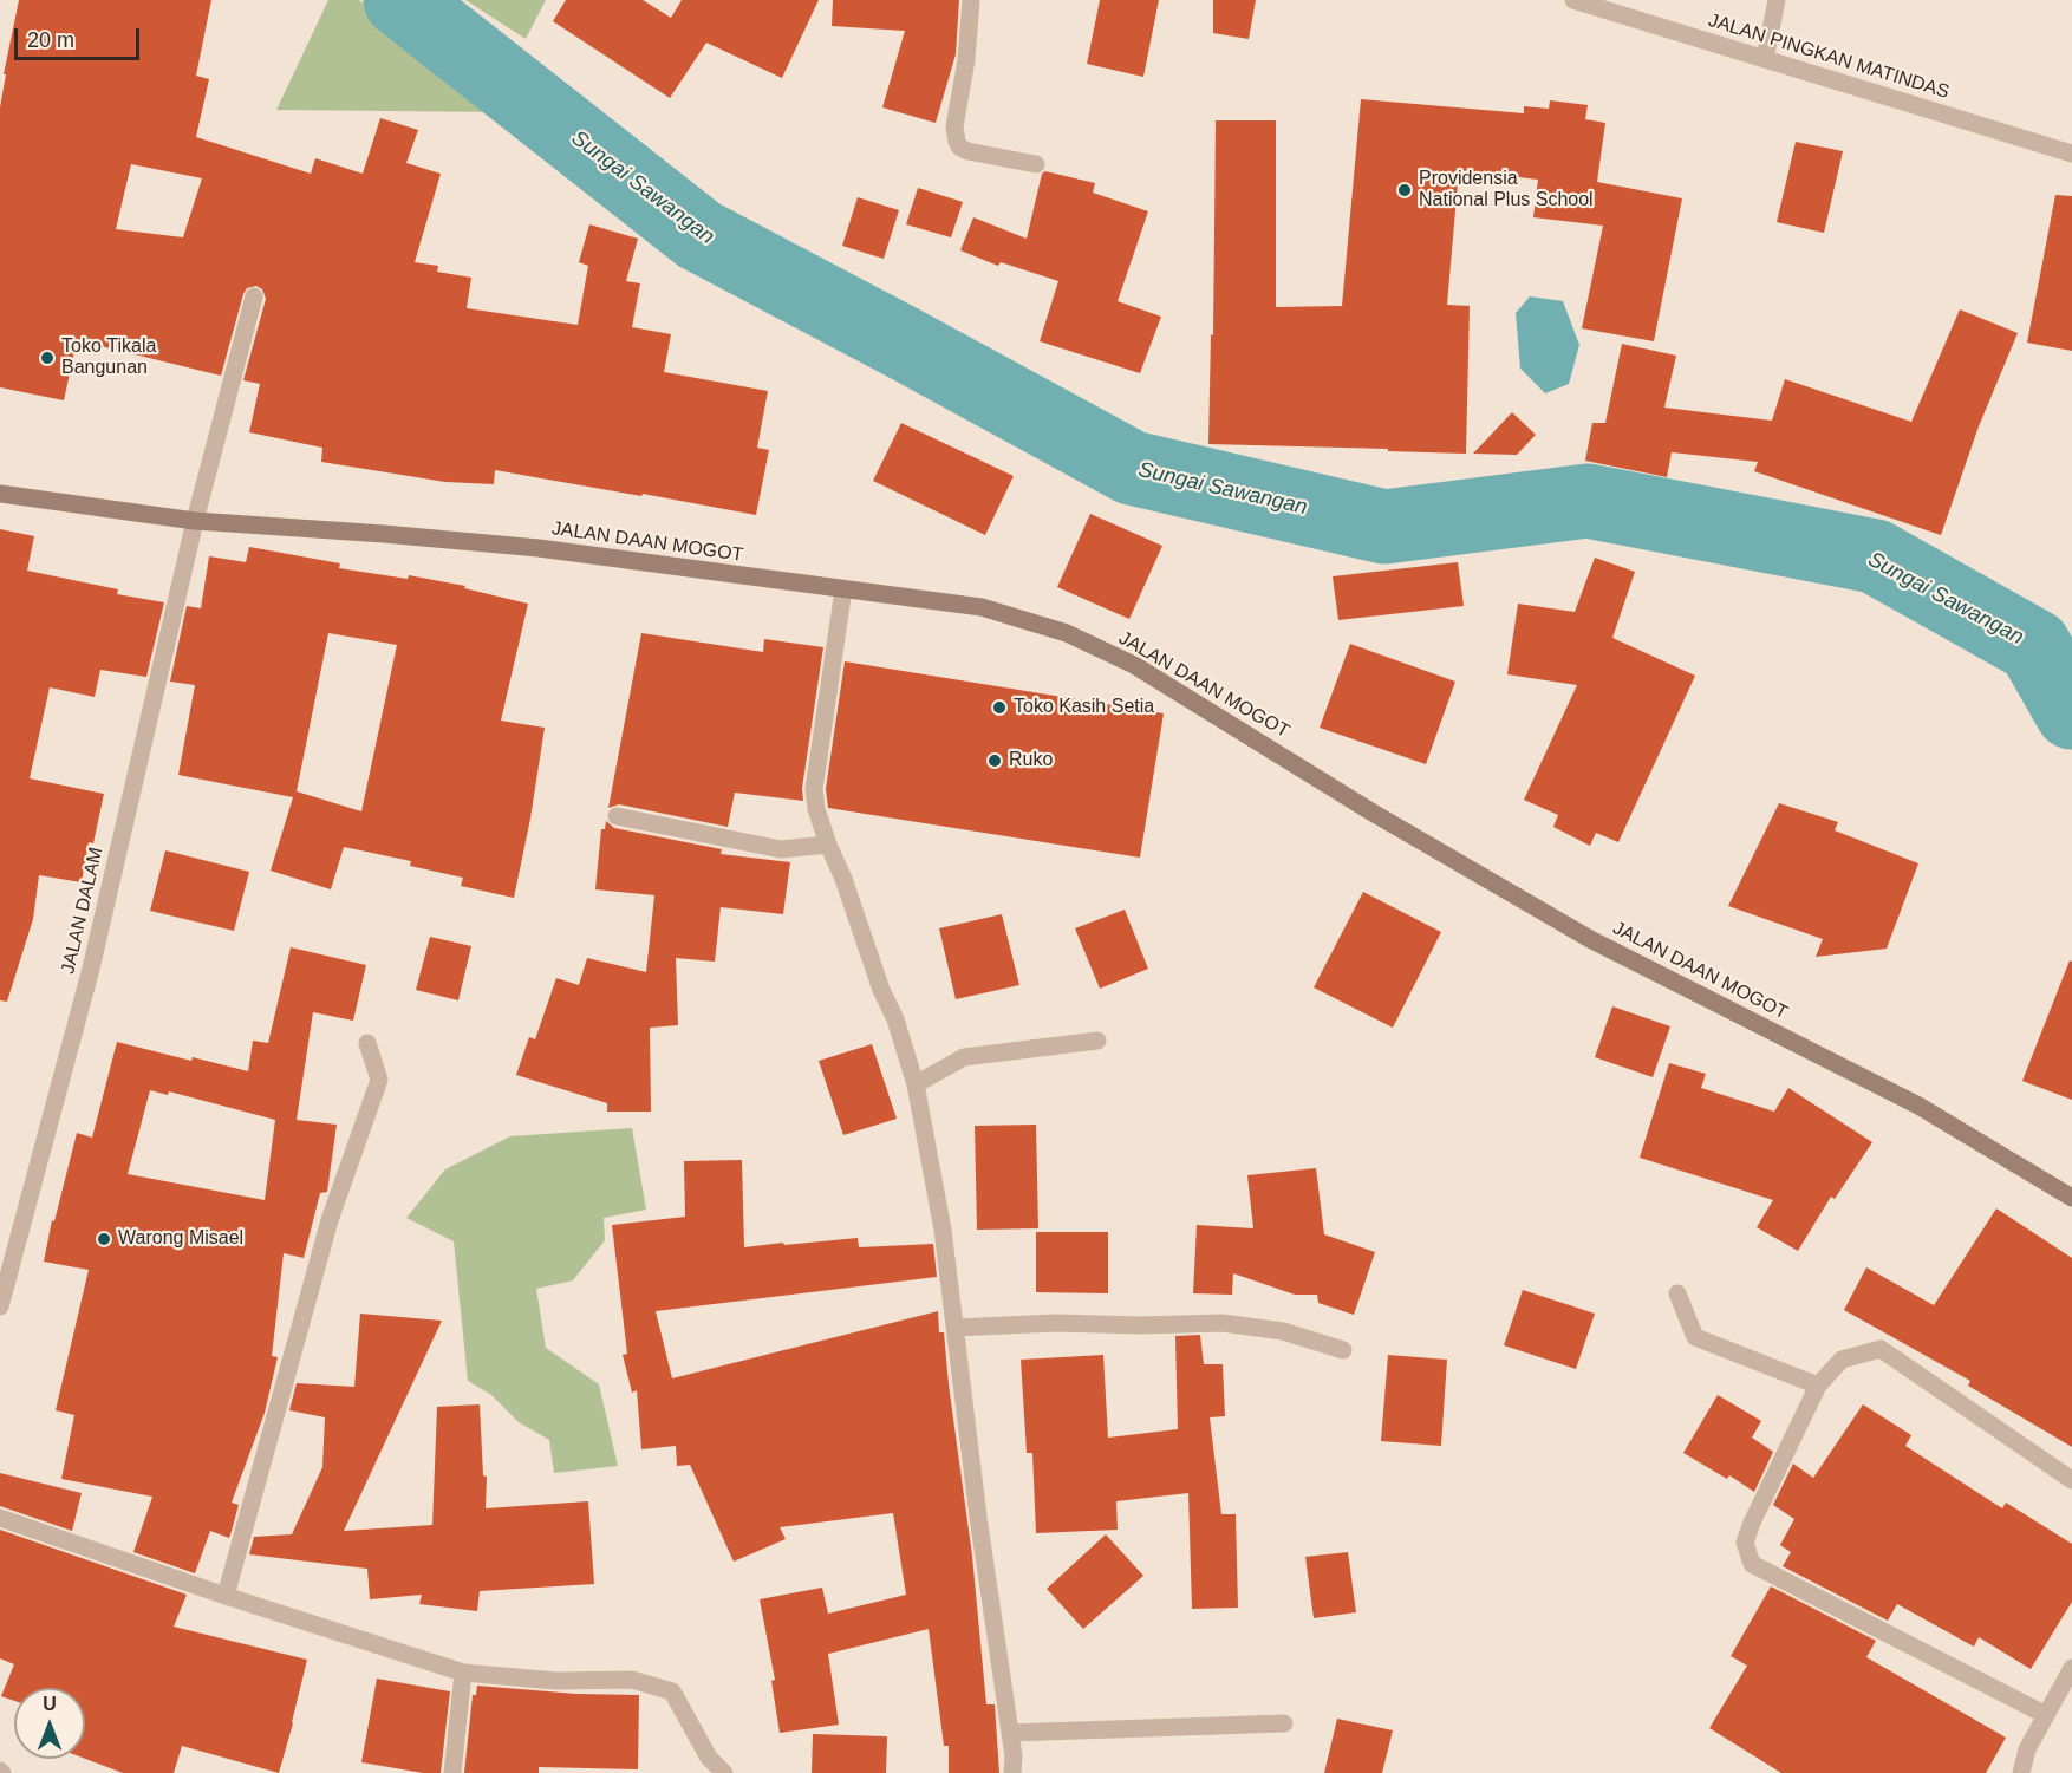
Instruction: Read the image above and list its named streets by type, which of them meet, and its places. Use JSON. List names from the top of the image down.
{
  "streets": {
    "main road": ["JALAN DAAN MOGOT"],
    "street": ["JALAN PINGKAN MATINDAS", "JALAN DALAM"]
  },
  "crossings": [
    ["JALAN DAAN MOGOT", "JALAN DALAM"]
  ],
  "water": ["Sungai Sawangan"],
  "places": [
    "Providensia National Plus School",
    "Toko Tikala Bangunan",
    "Toko Kasih Setia",
    "Ruko",
    "Warong Misael"
  ],
  "scale_bar": "20 m",
  "north": "top"
}
